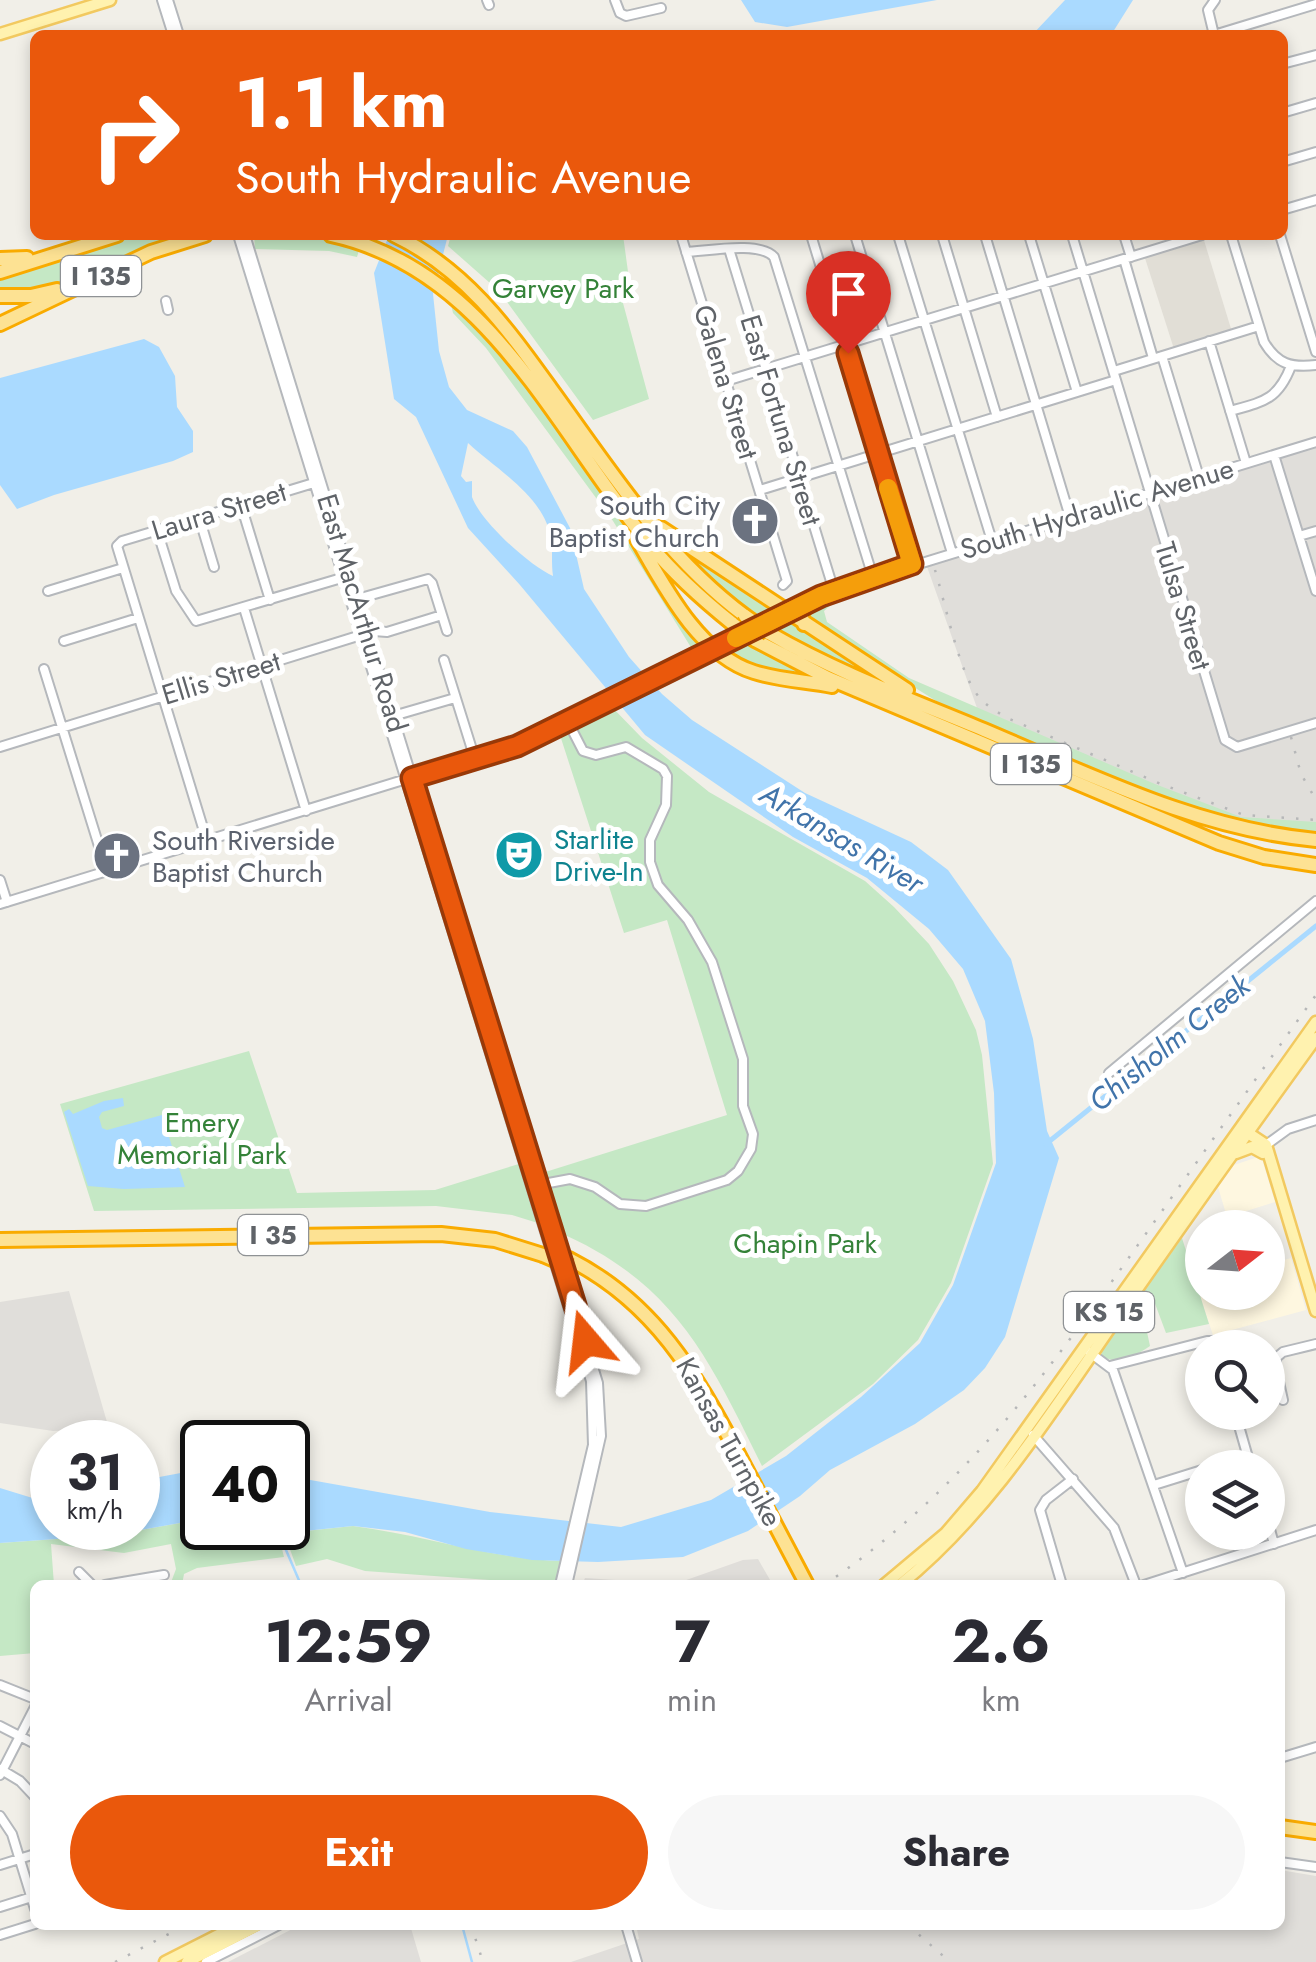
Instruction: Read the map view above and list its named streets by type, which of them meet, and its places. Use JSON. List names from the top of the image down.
{
  "streets": {
    "highway": ["I 135", "I 35", "Kansas Turnpike"],
    "main road": ["KS 15"],
    "street": [
      "Galena Street",
      "East Fortuna Street",
      "South Hydraulic Avenue",
      "Laura Street",
      "Tulsa Street",
      "East MacArthur Road",
      "Ellis Street"
    ]
  },
  "crossings": [
    ["East Fortuna Street", "South Hydraulic Avenue"],
    ["South Hydraulic Avenue", "Tulsa Street"],
    ["South Hydraulic Avenue", "East MacArthur Road"],
    ["Laura Street", "East MacArthur Road"],
    ["East MacArthur Road", "Ellis Street"]
  ],
  "water": ["Arkansas River", "Chisholm Creek"],
  "parks": ["Garvey Park", "Emery Memorial Park", "Chapin Park"],
  "places": {
    "church": ["South City Baptist Church", "South Riverside Baptist Church"],
    "theatre": ["Starlite Drive-In"]
  },
  "north": "right",
  "page": {
    "turn": ["1.1 km", "South Hydraulic Avenue"],
    "speed": "31 km/h",
    "limit": "40",
    "eta": [
      "12:59",
      "Arrival",
      "7",
      "min",
      "2.6",
      "km"
    ],
    "buttons": ["Exit", "Share"]
  }
}
